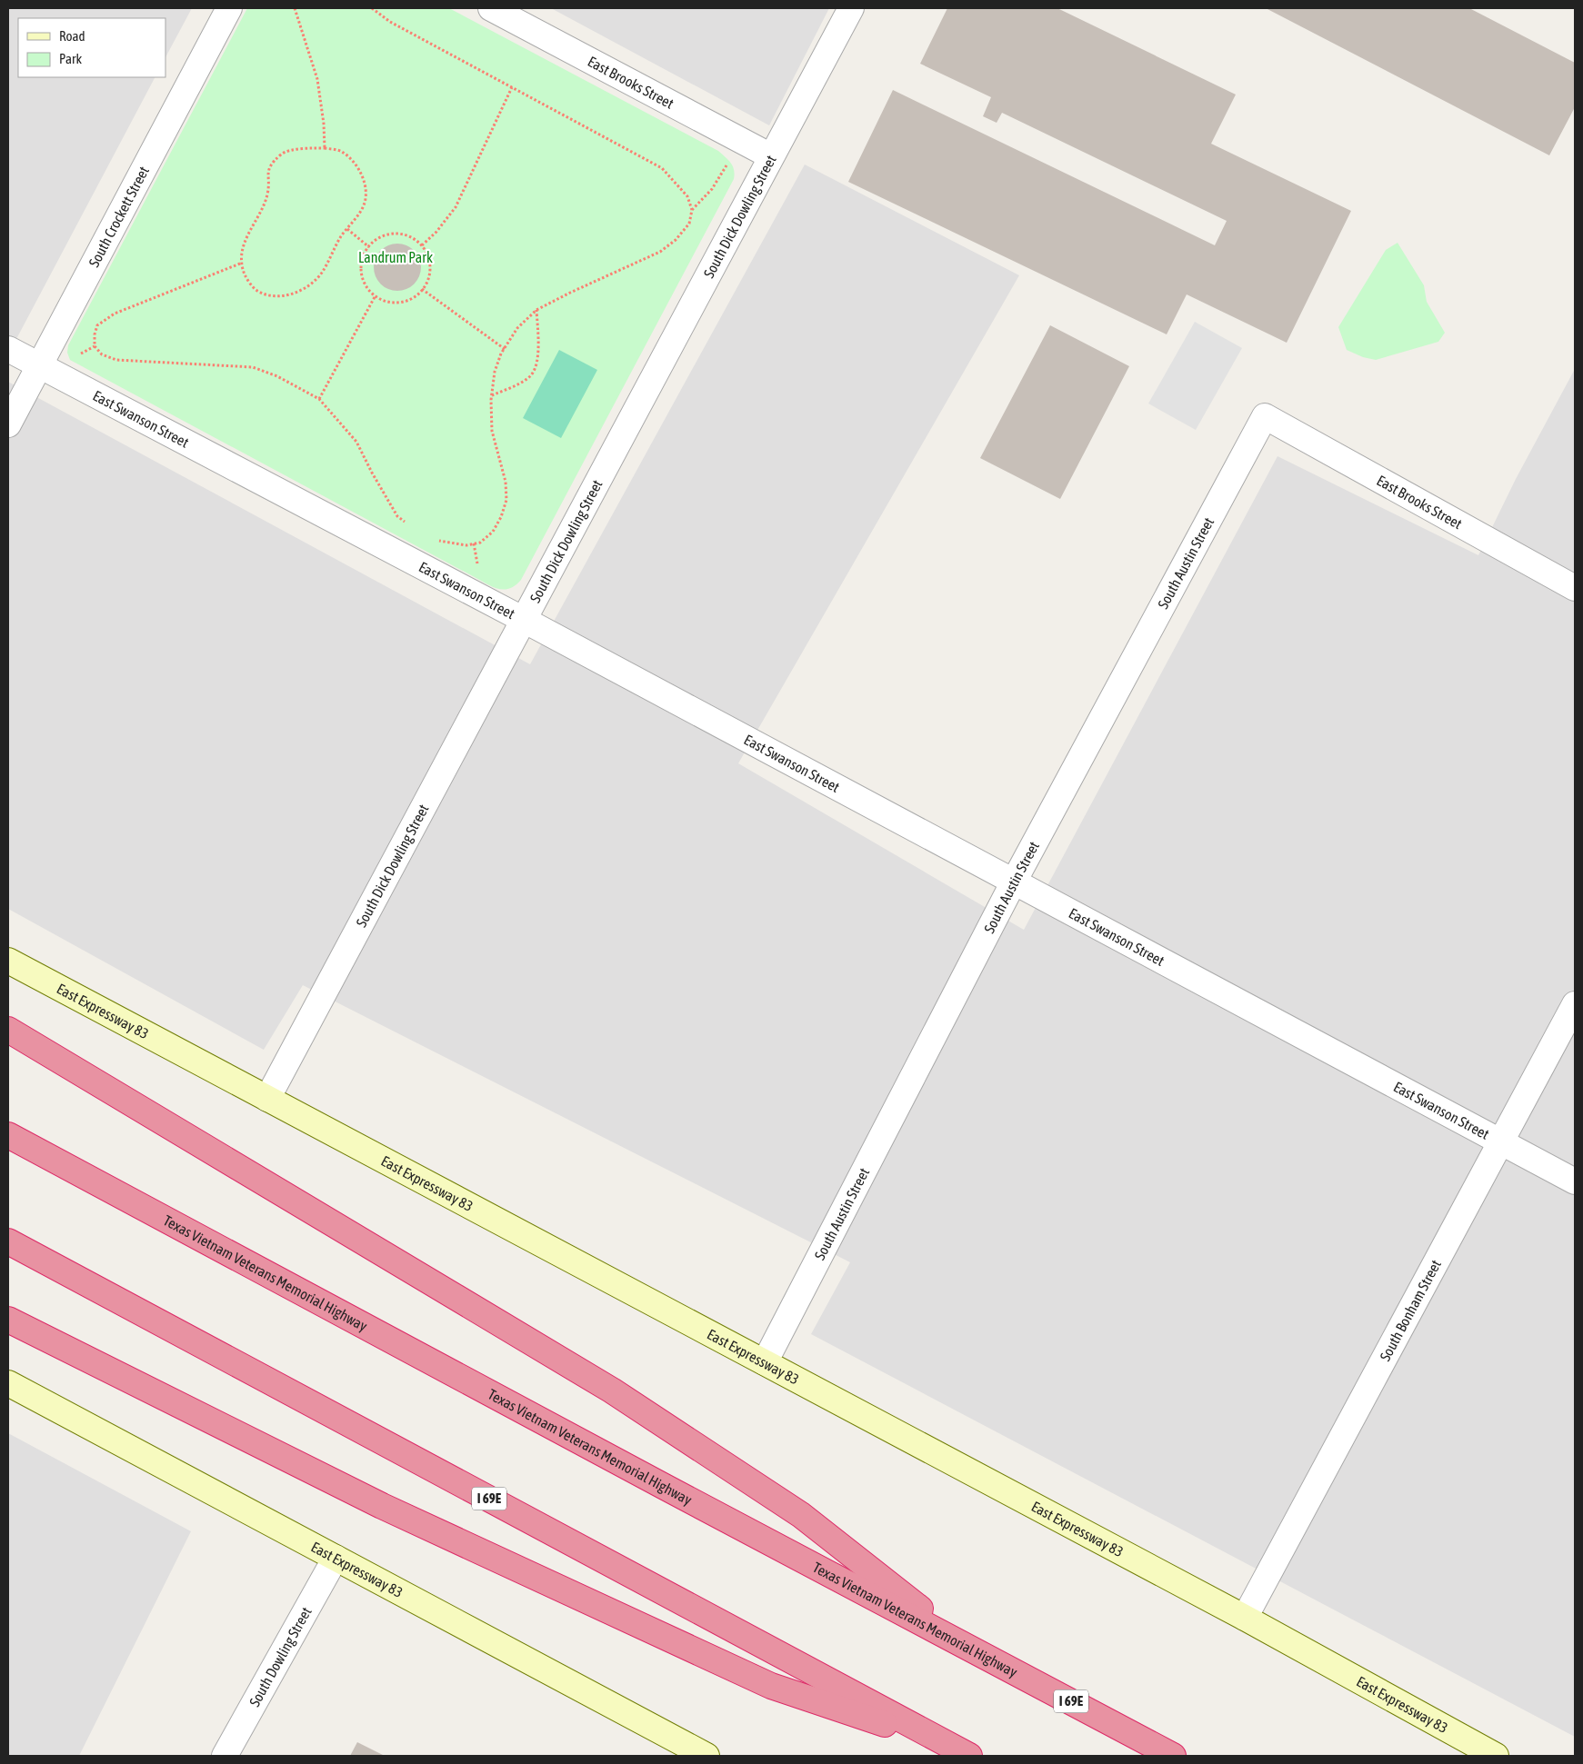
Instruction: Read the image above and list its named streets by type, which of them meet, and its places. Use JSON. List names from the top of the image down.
{
  "streets": {
    "highway": ["Texas Vietnam Veterans Memorial Highway", "I 69E"],
    "main road": ["East Expressway 83"],
    "street": [
      "East Brooks Street",
      "South Crockett Street",
      "South Dick Dowling Street",
      "East Swanson Street",
      "South Austin Street",
      "South Bonham Street",
      "South Dowling Street"
    ]
  },
  "crossings": [
    ["East Brooks Street", "South Dick Dowling Street"],
    ["East Brooks Street", "South Austin Street"],
    ["South Crockett Street", "East Swanson Street"],
    ["South Dick Dowling Street", "East Swanson Street"],
    ["South Dick Dowling Street", "East Expressway 83"],
    ["East Swanson Street", "South Austin Street"],
    ["East Swanson Street", "South Bonham Street"],
    ["South Austin Street", "East Expressway 83"],
    ["East Expressway 83", "South Bonham Street"],
    ["East Expressway 83", "South Dowling Street"]
  ],
  "parks": ["Landrum Park"],
  "legend": ["Road", "Park"]
}
